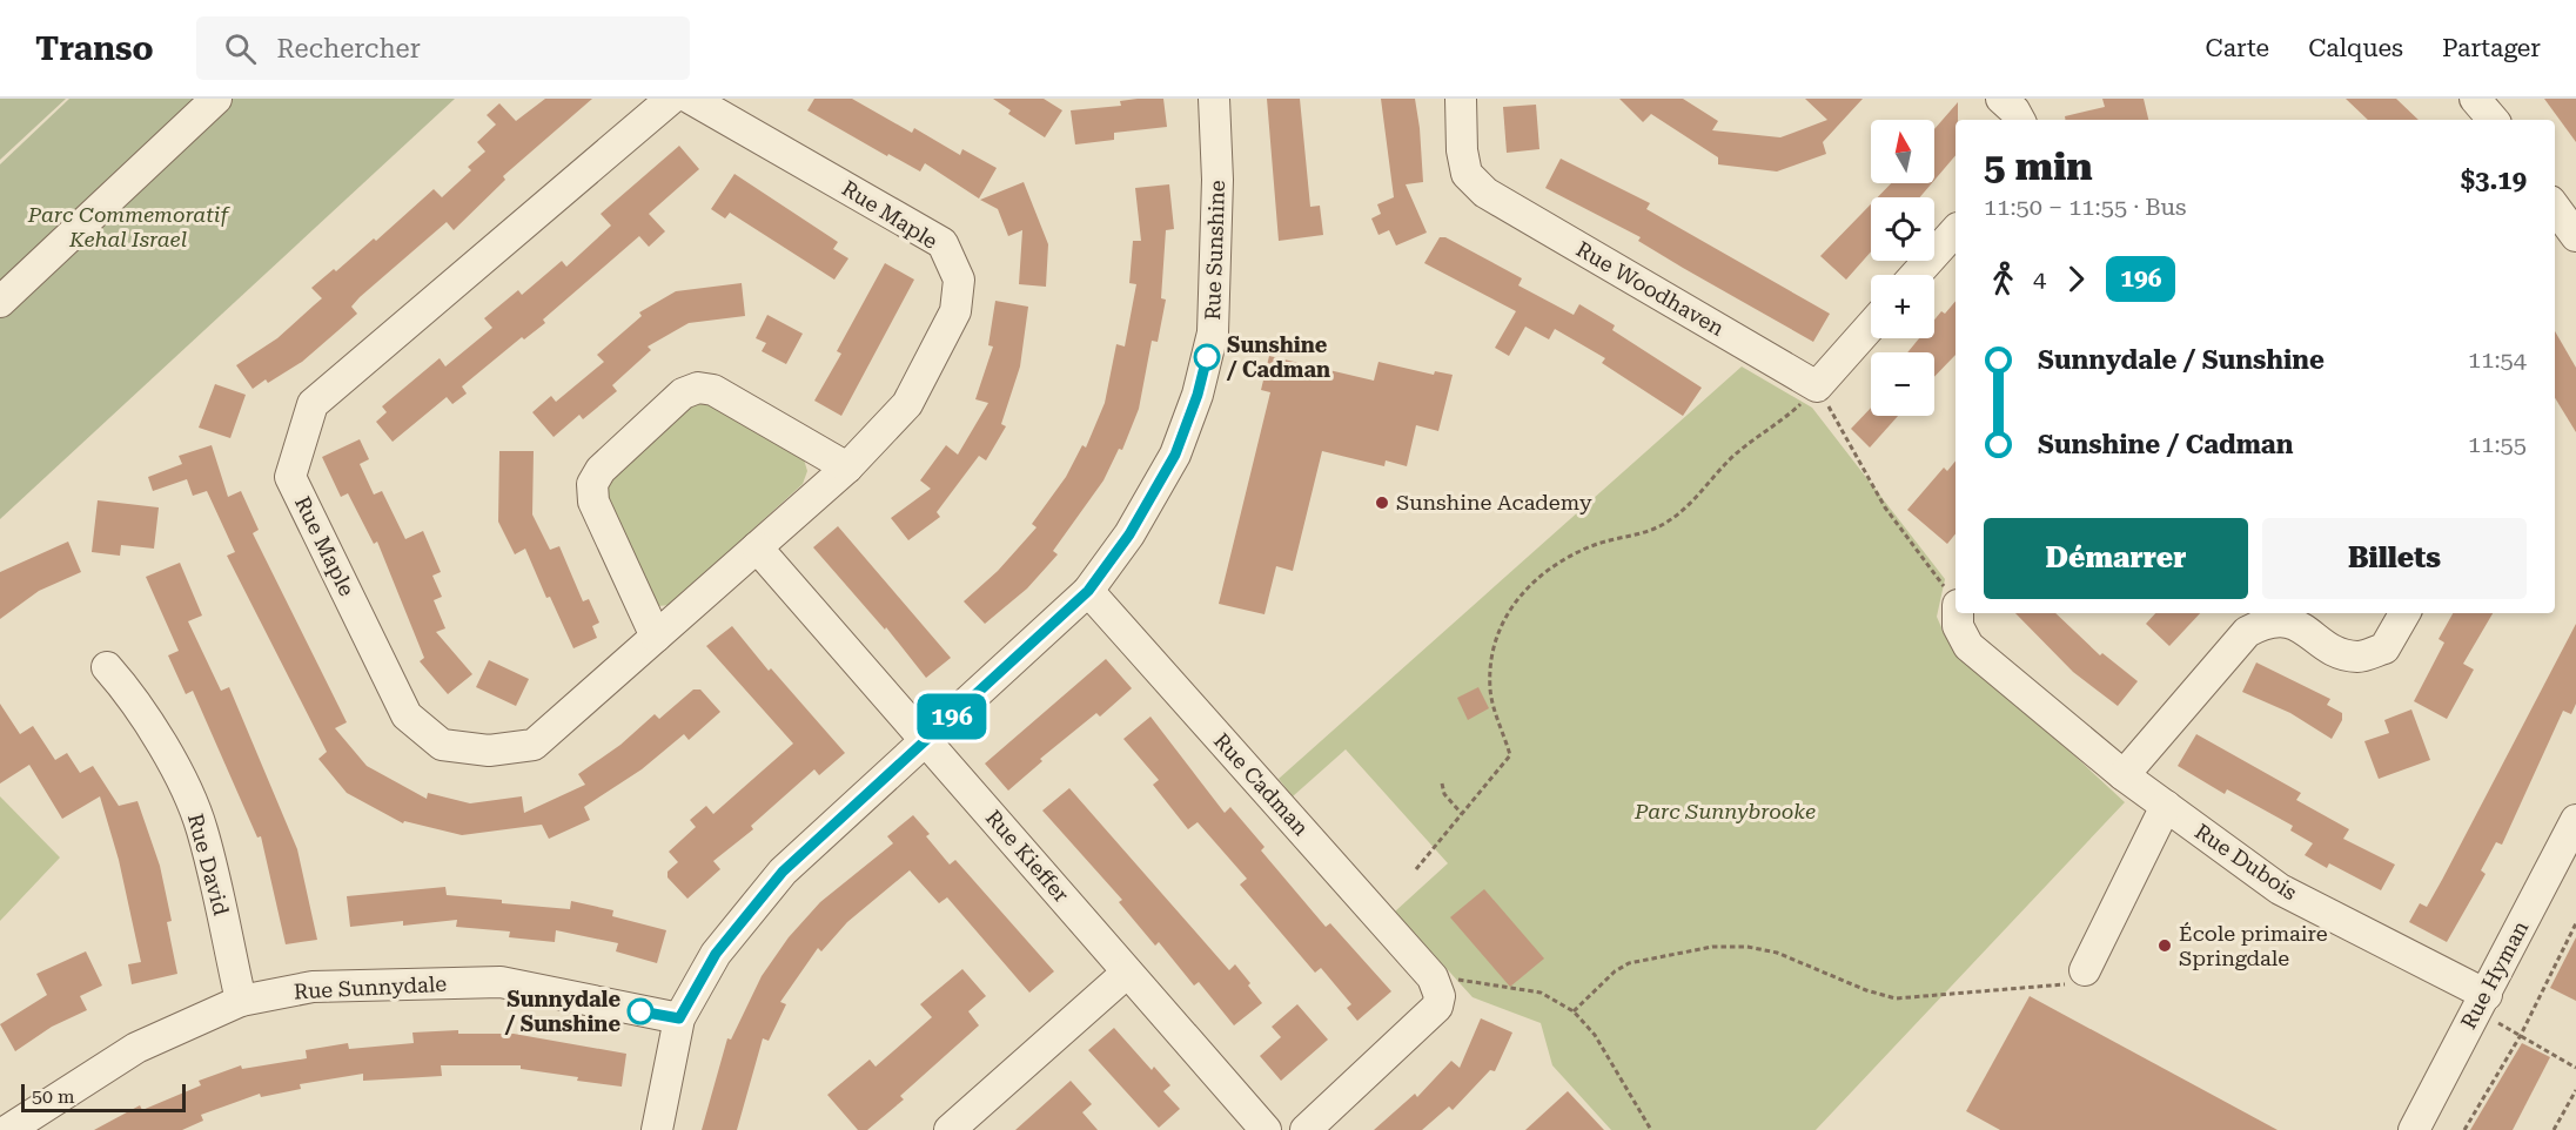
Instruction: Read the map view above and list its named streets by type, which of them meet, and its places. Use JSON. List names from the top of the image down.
{
  "streets": {
    "street": [
      "Rue Maple",
      "Rue Sunshine",
      "Rue Woodhaven",
      "Rue Cadman",
      "Rue Kieffer",
      "Rue Dubois",
      "Rue David",
      "Rue Hyman",
      "Rue Sunnydale"
    ]
  },
  "crossings": [
    ["Rue Sunshine", "Rue Cadman"],
    ["Rue Sunshine", "Rue Kieffer"],
    ["Rue Sunshine", "Rue Sunnydale"],
    ["Rue Dubois", "Rue Hyman"],
    ["Rue David", "Rue Sunnydale"]
  ],
  "parks": ["Parc Commemoratif Kehal Israel", "Parc Sunnybrooke"],
  "places": [
    "Sunshine / Cadman",
    "Sunshine Academy",
    "École primaire Springdale",
    "Sunnydale / Sunshine"
  ],
  "lines": ["bus line 196"],
  "scale_bar": "50 m",
  "north": "top",
  "page": {
    "header": "Transo",
    "search": "Rechercher",
    "nav": ["Carte", "Calques", "Partager"],
    "on_map": "196",
    "map_buttons": ["+", "−"],
    "heading": ["5 min", "11:50 – 11:55 · Bus", "$3.19"],
    "legs": ["4", "196"],
    "list": [
      {
        "name": "Sunnydale / Sunshine",
        "value": "11:54"
      },
      {
        "name": "Sunshine / Cadman",
        "value": "11:55"
      }
    ],
    "buttons": ["Démarrer", "Billets"],
    "scale": "50 m"
  }
}
